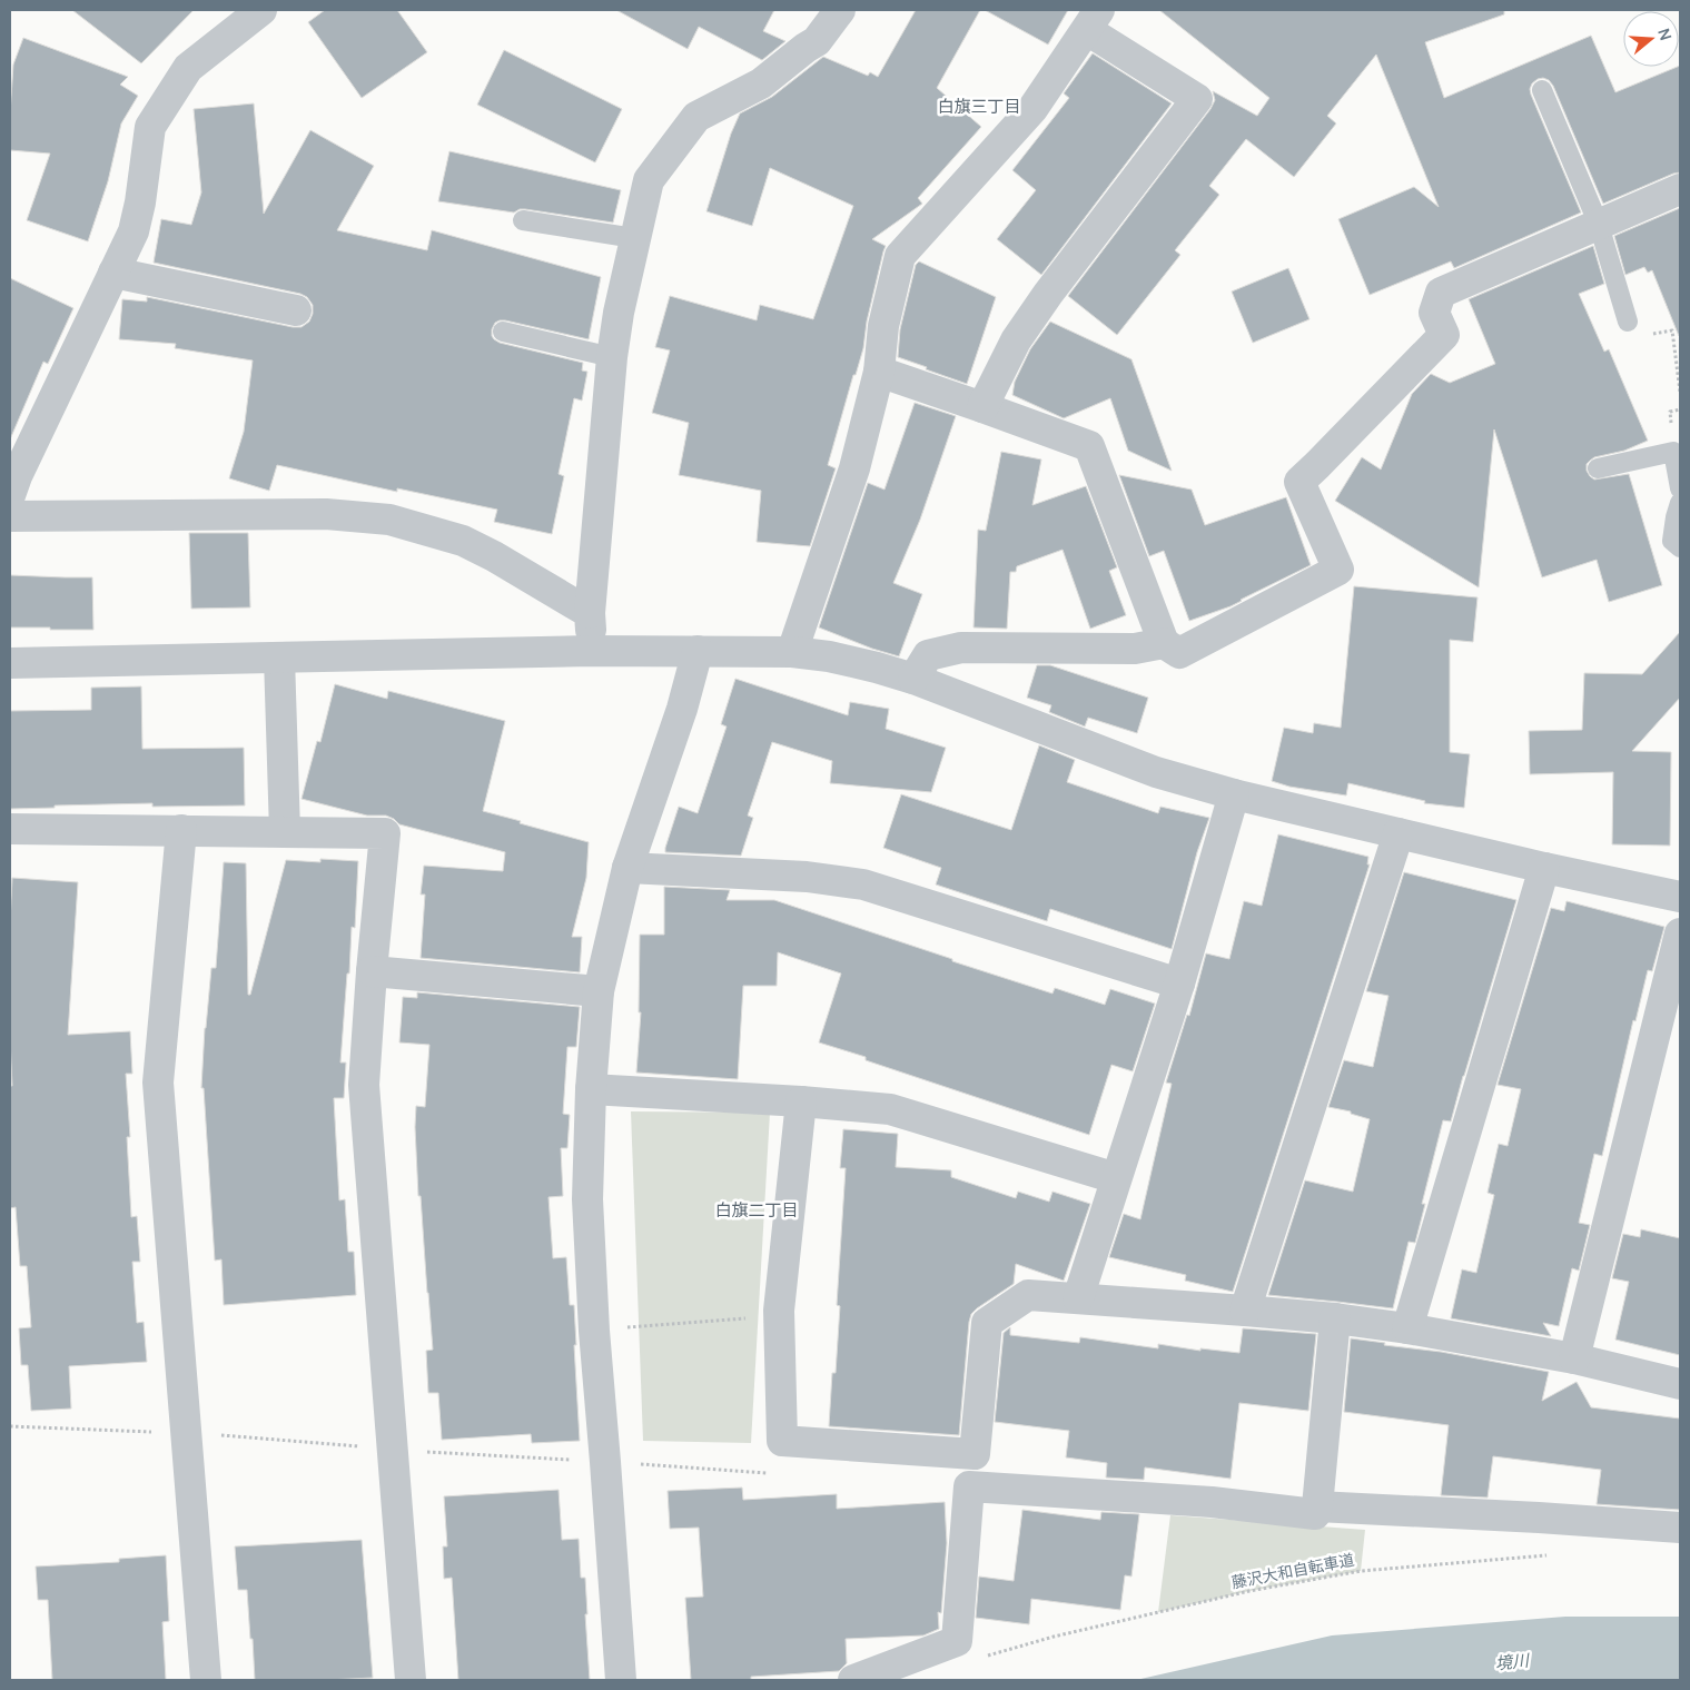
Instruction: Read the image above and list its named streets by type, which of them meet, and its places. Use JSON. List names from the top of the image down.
{
  "streets": {
    "path": ["藤沢大和自転車道"]
  },
  "districts": ["白旗三丁目", "白旗二丁目"],
  "water": ["境川"],
  "north": "right"
}
